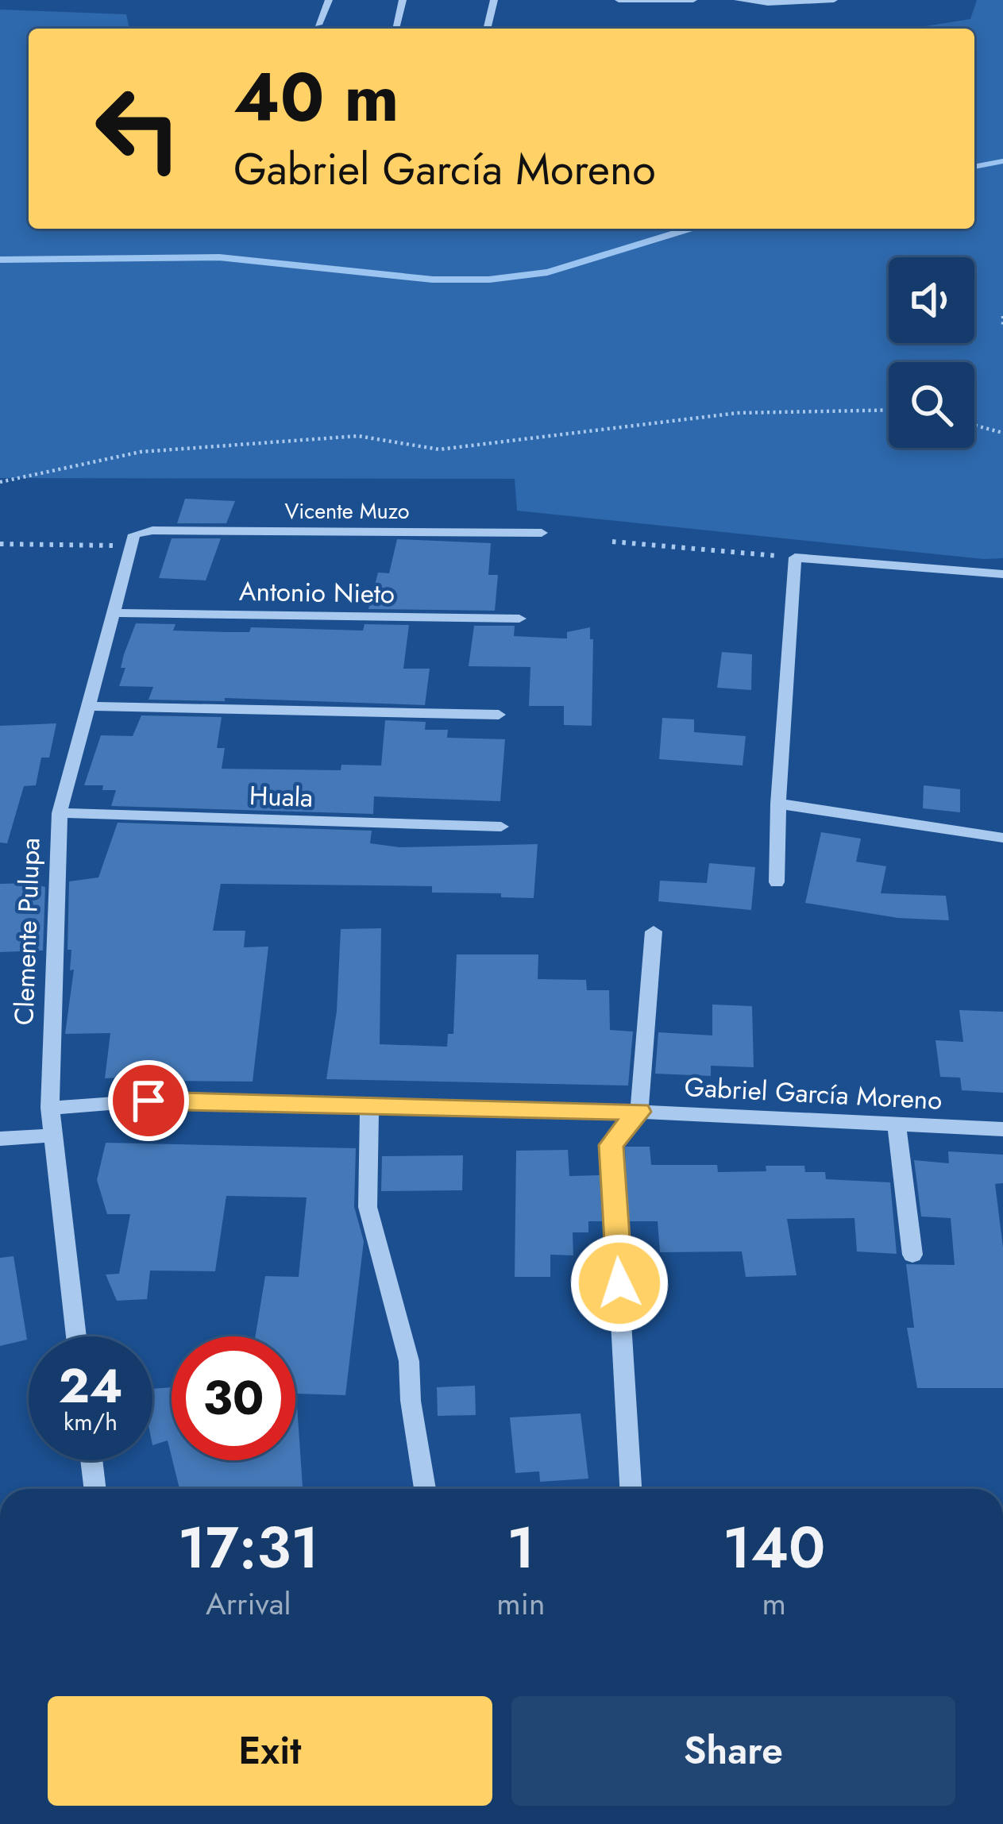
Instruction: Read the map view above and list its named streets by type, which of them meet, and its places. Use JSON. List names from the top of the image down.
{
  "streets": {
    "street": [
      "Vicente Muzo",
      "Antonio Nieto",
      "Huala",
      "Clemente Pulupa",
      "Gabriel García Moreno"
    ]
  },
  "crossings": [
    ["Vicente Muzo", "Clemente Pulupa"],
    ["Antonio Nieto", "Clemente Pulupa"],
    ["Huala", "Clemente Pulupa"],
    ["Clemente Pulupa", "Gabriel García Moreno"]
  ],
  "page": {
    "turn": ["40 m", "Gabriel García Moreno"],
    "speed": "24 km/h",
    "limit": "30",
    "eta": [
      "17:31",
      "Arrival",
      "1",
      "min",
      "140",
      "m"
    ],
    "buttons": ["Exit", "Share"]
  }
}
